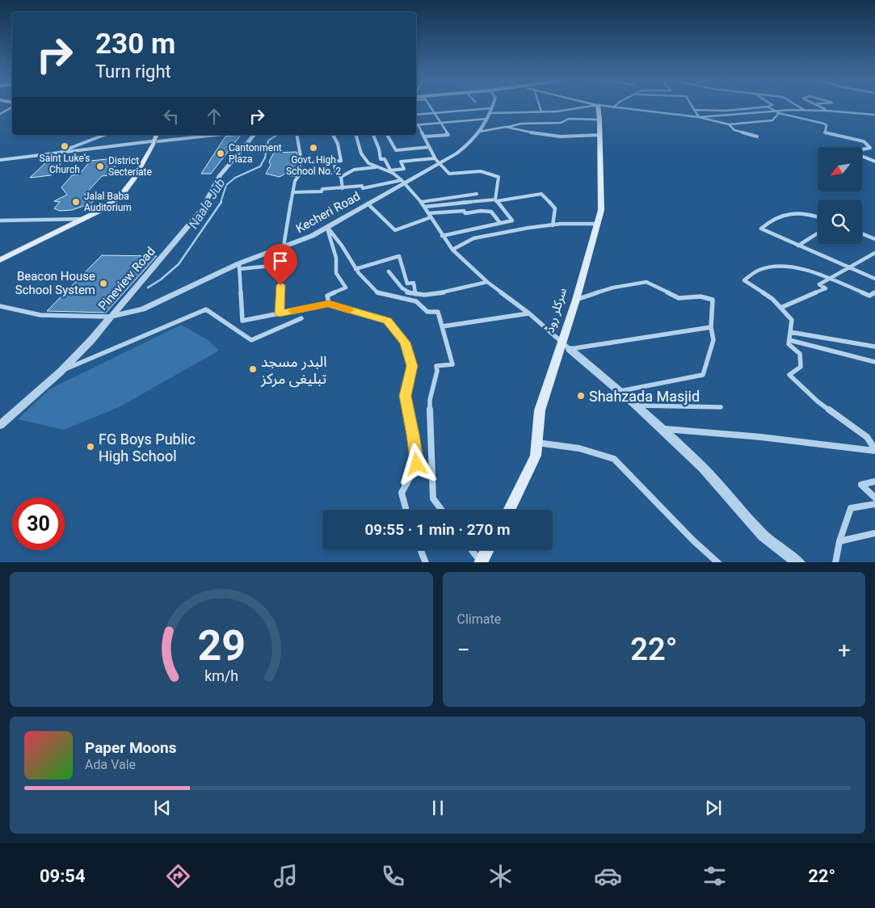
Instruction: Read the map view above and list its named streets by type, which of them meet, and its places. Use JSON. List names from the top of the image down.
{
  "streets": {
    "main road": ["سرکلر روڈ"],
    "street": ["Kecheri Road", "Pineview Road"]
  },
  "crossings": [
    ["Kecheri Road", "Pineview Road"]
  ],
  "water": ["Naala Jub"],
  "places": [
    "Saint Luke's Church",
    "Govt. High School No. 2",
    "Cantonment Plaza",
    "District Secteriate",
    "Jalal Baba Auditorium",
    "Beacon House School System",
    "البدر مسجد تبلیغی مرکز",
    "Shahzada Masjid",
    "FG Boys Public High School"
  ],
  "north": "bottom left",
  "page": {
    "turn": ["230 m", "Turn right"],
    "limit": "30",
    "trip": "09:55 · 1 min · 270 m",
    "tile": "Climate",
    "heat": ["−", "22°", "+"],
    "song": ["Paper Moons", "Ada Vale"],
    "tabs": ["09:54", "22°"],
    "gauge": ["29", "km/h"]
  }
}
